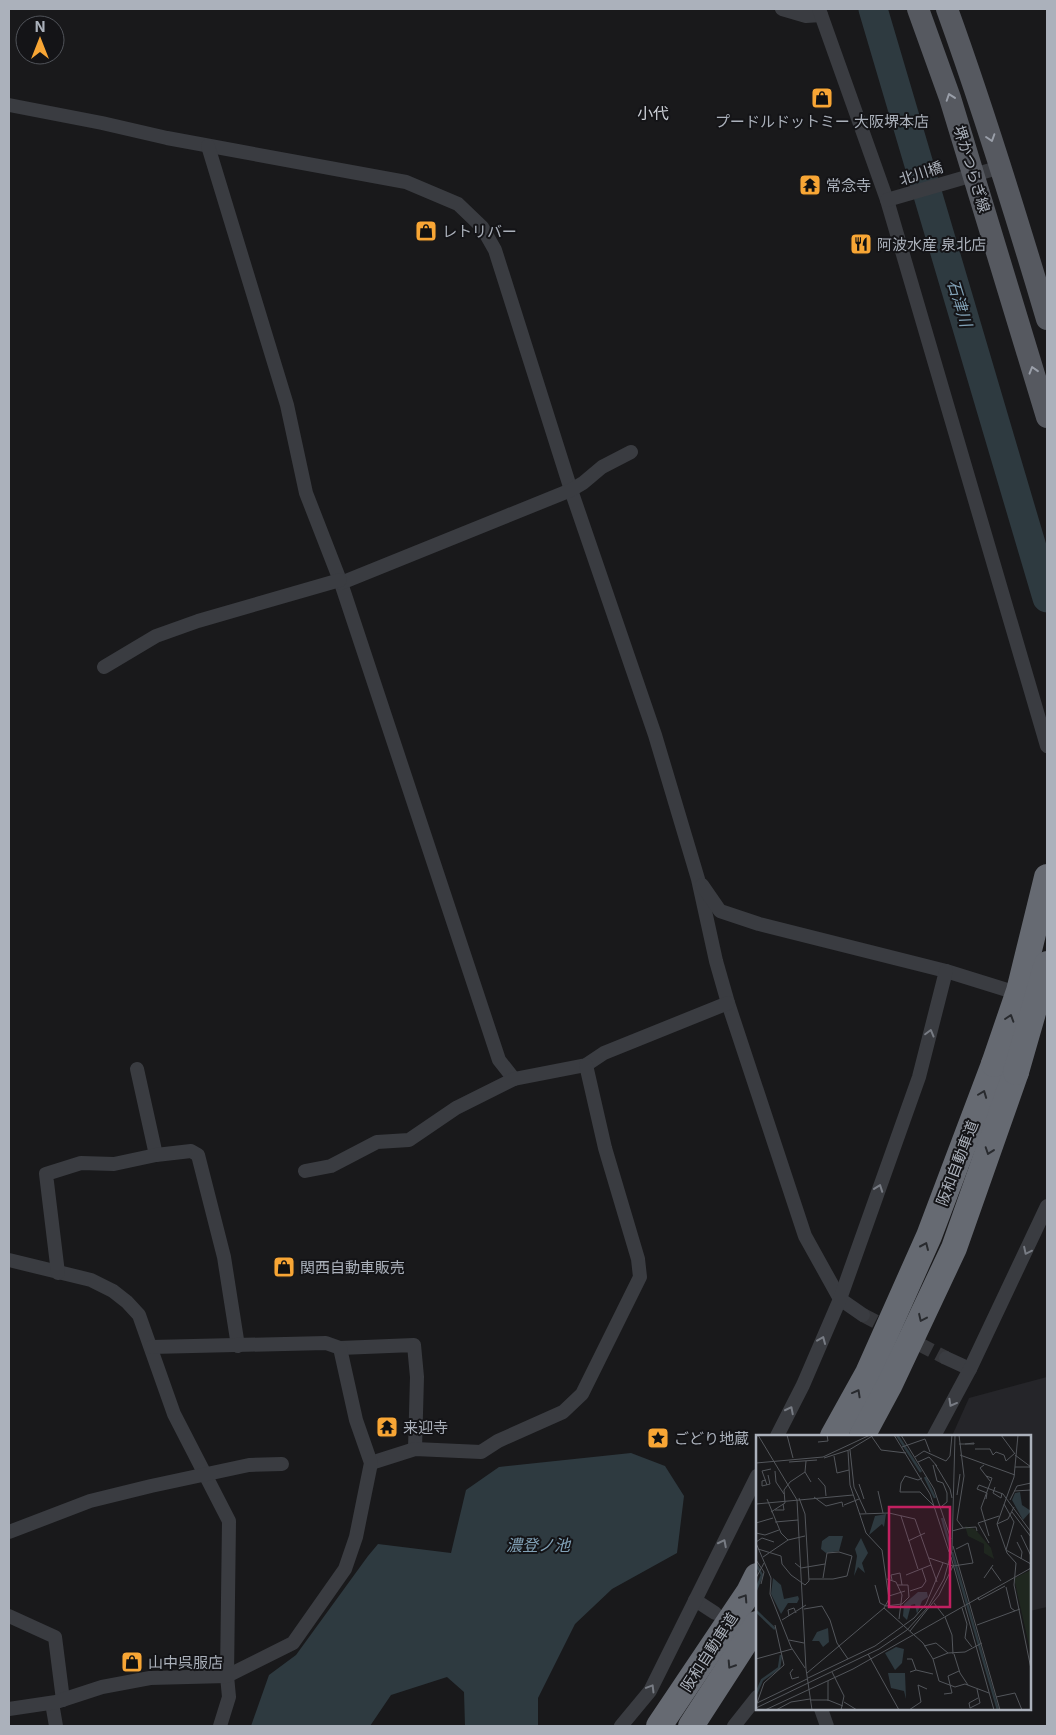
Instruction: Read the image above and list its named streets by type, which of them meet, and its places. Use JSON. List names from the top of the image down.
{
  "streets": {
    "highway": ["阪和自動車道"],
    "main road": ["堺かつらぎ線"],
    "street": ["北川橋"]
  },
  "crossings": [
    ["堺かつらぎ線", "北川橋"]
  ],
  "districts": ["小代"],
  "water": ["石津川", "濃登ノ池"],
  "places": {
    "shop": [
      "プードルドットミー 大阪堺本店",
      "レトリバー",
      "関西自動車販売",
      "山中呉服店"
    ],
    "temple": ["常念寺", "来迎寺"],
    "restaurant": ["阿波水産 泉北店"],
    "place": ["ごどり地蔵"]
  },
  "north": "top"
}
